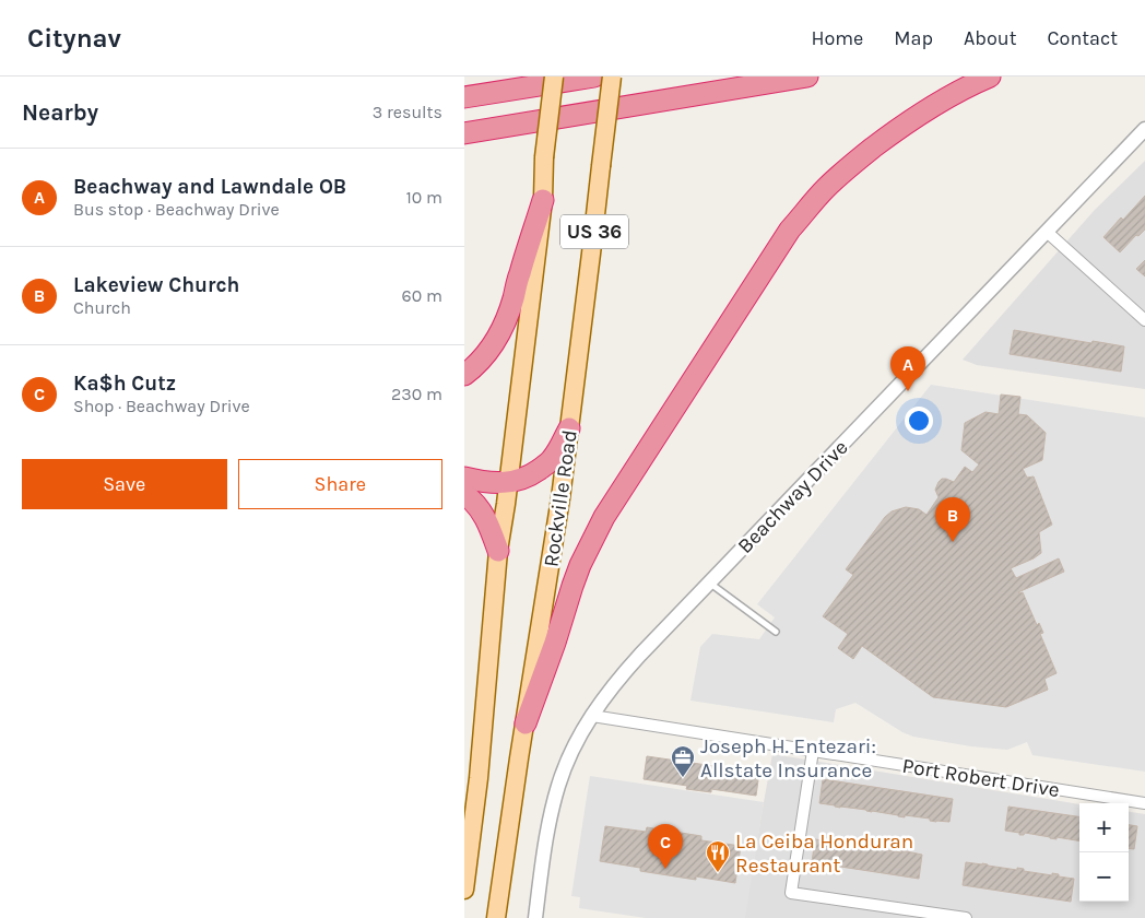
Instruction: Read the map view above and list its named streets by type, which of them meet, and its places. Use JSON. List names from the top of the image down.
{
  "streets": {
    "highway": ["US 36"],
    "main road": ["Rockville Road"],
    "street": ["Beachway Drive", "Port Robert Drive"]
  },
  "crossings": [
    ["US 36", "Rockville Road"],
    ["Beachway Drive", "Port Robert Drive"]
  ],
  "places": {
    "office": ["Joseph H. Entezari: Allstate Insurance"],
    "restaurant": ["La Ceiba Honduran Restaurant"]
  },
  "page": {
    "header": "Citynav",
    "nav": [
      "Home",
      "Map",
      "About",
      "Contact"
    ],
    "heading": ["Nearby", "3 results"],
    "list": [
      {
        "mark": "A",
        "name": "Beachway and Lawndale OB",
        "note": "Bus stop · Beachway Drive",
        "value": "10 m"
      },
      {
        "mark": "B",
        "name": "Lakeview Church",
        "note": "Church",
        "value": "60 m"
      },
      {
        "mark": "C",
        "name": "Ka$h Cutz",
        "note": "Shop · Beachway Drive",
        "value": "230 m"
      }
    ],
    "pins": ["A", "B", "C"],
    "buttons": ["Save", "Share"],
    "map_buttons": ["+", "−"]
  }
}
